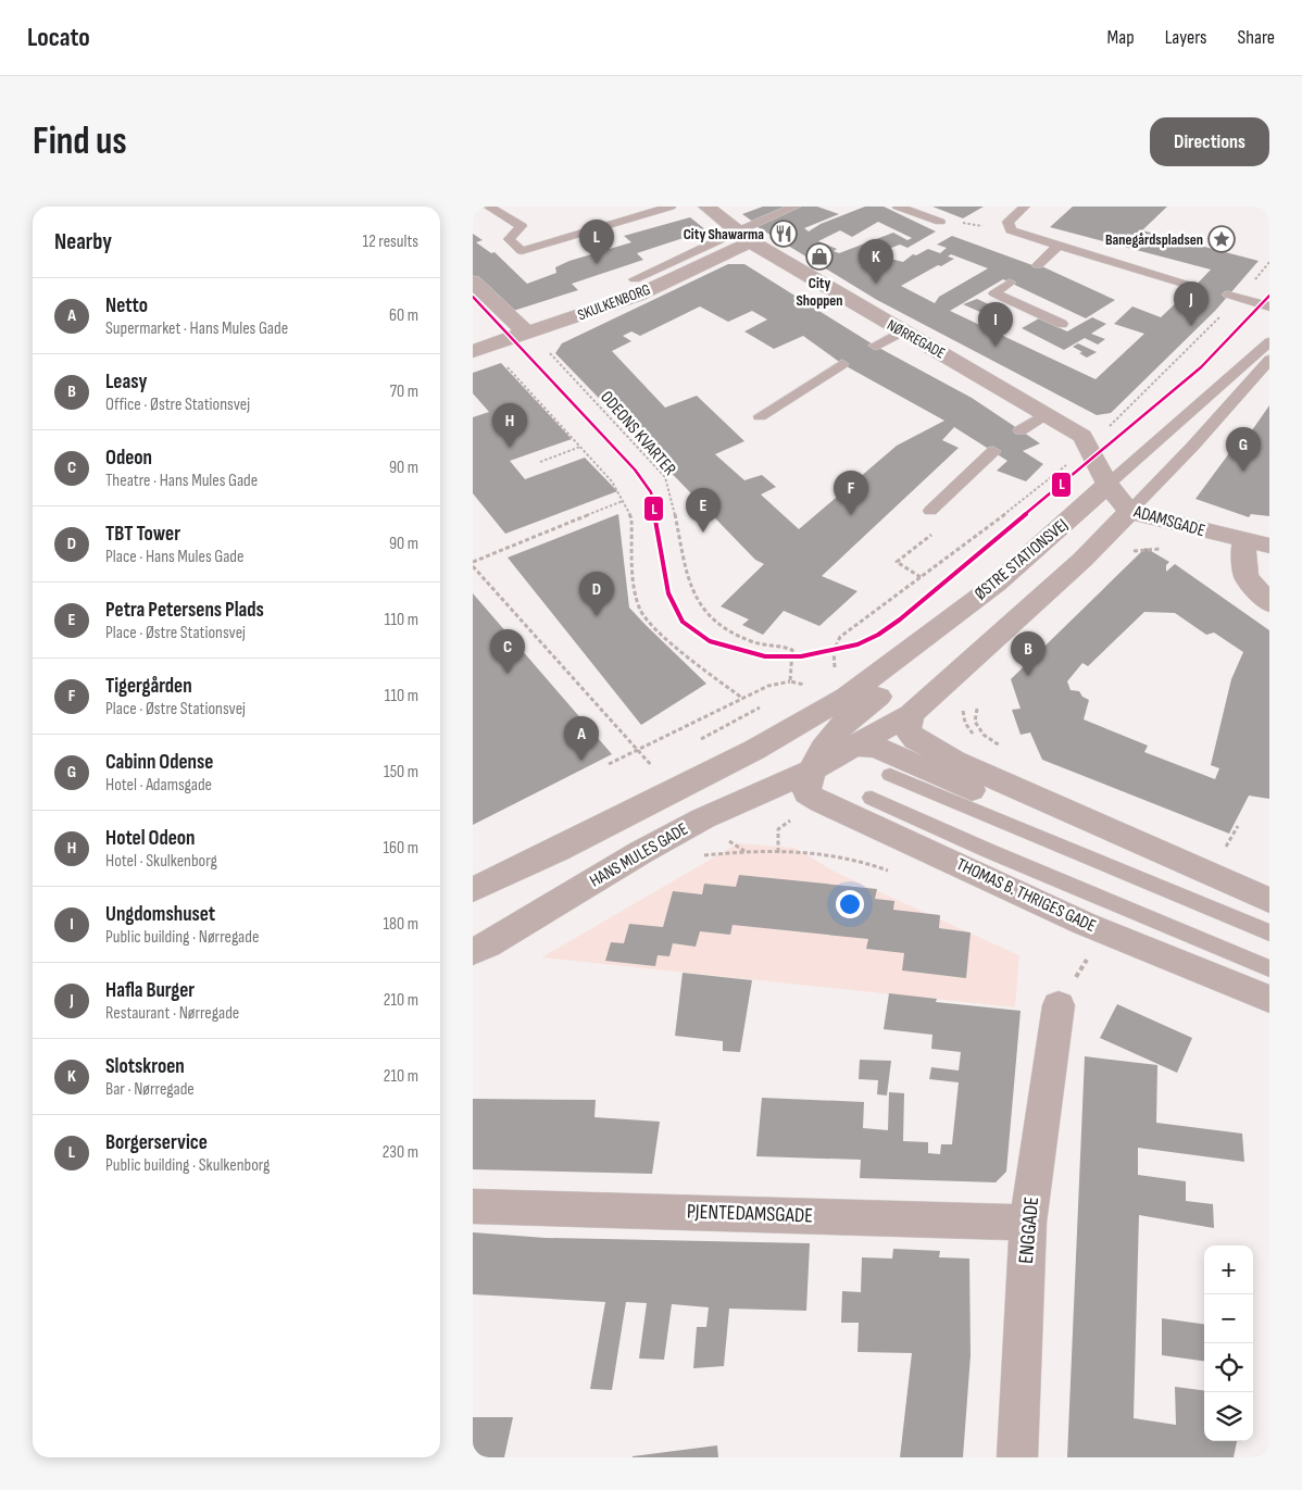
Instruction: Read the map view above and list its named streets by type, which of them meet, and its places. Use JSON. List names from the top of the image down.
{
  "streets": {
    "street": [
      "SKULKENBORG",
      "NØRREGADE",
      "ADAMSGADE",
      "ØSTRE STATIONSVEJ",
      "HANS MULES GADE",
      "THOMAS B. THRIGES GADE",
      "PJENTEDAMSGADE",
      "ENGGADE"
    ],
    "path": ["ODEONS KVARTER"]
  },
  "crossings": [
    ["SKULKENBORG", "NØRREGADE"],
    ["SKULKENBORG", "ODEONS KVARTER"],
    ["NØRREGADE", "ADAMSGADE"],
    ["NØRREGADE", "ØSTRE STATIONSVEJ"],
    ["ADAMSGADE", "ØSTRE STATIONSVEJ"],
    ["HANS MULES GADE", "THOMAS B. THRIGES GADE"],
    ["PJENTEDAMSGADE", "ENGGADE"]
  ],
  "places": {
    "restaurant": ["City Shawarma"],
    "place": ["Banegårdspladsen"],
    "shop": ["City Shoppen"]
  },
  "lines": ["transit line L"],
  "page": {
    "header": "Locato",
    "nav": ["Map", "Layers", "Share"],
    "buttons": "Directions",
    "title": "Find us",
    "heading": ["Nearby", "12 results"],
    "pins": [
      "L",
      "K",
      "J",
      "I",
      "H",
      "G",
      "F",
      "E",
      "D",
      "C",
      "B",
      "A"
    ],
    "list": [
      {
        "mark": "A",
        "name": "Netto",
        "note": "Supermarket · Hans Mules Gade",
        "value": "60 m"
      },
      {
        "mark": "B",
        "name": "Leasy",
        "note": "Office · Østre Stationsvej",
        "value": "70 m"
      },
      {
        "mark": "C",
        "name": "Odeon",
        "note": "Theatre · Hans Mules Gade",
        "value": "90 m"
      },
      {
        "mark": "D",
        "name": "TBT Tower",
        "note": "Place · Hans Mules Gade",
        "value": "90 m"
      },
      {
        "mark": "E",
        "name": "Petra Petersens Plads",
        "note": "Place · Østre Stationsvej",
        "value": "110 m"
      },
      {
        "mark": "F",
        "name": "Tigergården",
        "note": "Place · Østre Stationsvej",
        "value": "110 m"
      },
      {
        "mark": "G",
        "name": "Cabinn Odense",
        "note": "Hotel · Adamsgade",
        "value": "150 m"
      },
      {
        "mark": "H",
        "name": "Hotel Odeon",
        "note": "Hotel · Skulkenborg",
        "value": "160 m"
      },
      {
        "mark": "I",
        "name": "Ungdomshuset",
        "note": "Public building · Nørregade",
        "value": "180 m"
      },
      {
        "mark": "J",
        "name": "Hafla Burger",
        "note": "Restaurant · Nørregade",
        "value": "210 m"
      },
      {
        "mark": "K",
        "name": "Slotskroen",
        "note": "Bar · Nørregade",
        "value": "210 m"
      },
      {
        "mark": "L",
        "name": "Borgerservice",
        "note": "Public building · Skulkenborg",
        "value": "230 m"
      }
    ],
    "map_buttons": ["+", "−"]
  }
}
